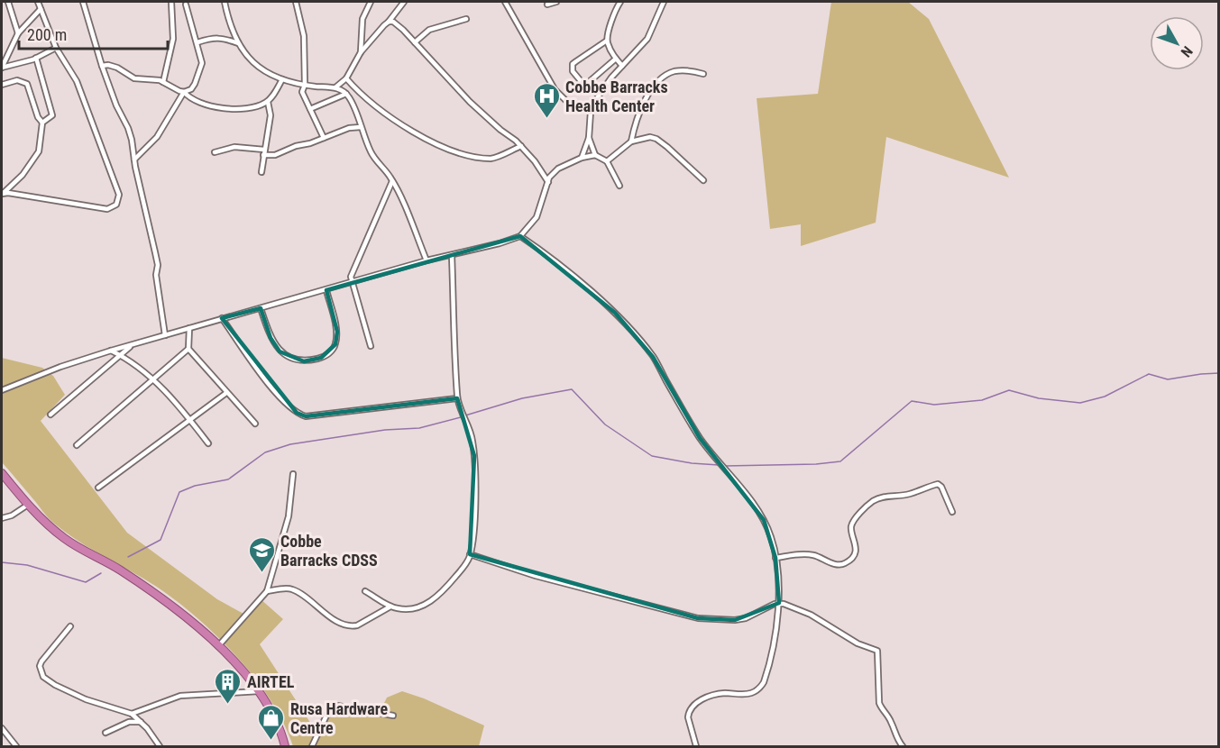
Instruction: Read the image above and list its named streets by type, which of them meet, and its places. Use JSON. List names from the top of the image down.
{
  "places": {
    "hospital": ["Cobbe Barracks Health Center"],
    "school or university": ["Cobbe Barracks CDSS"],
    "building": ["AIRTEL"],
    "shop": ["Rusa Hardware Centre"]
  },
  "scale_bar": "200 m",
  "north": "bottom right"
}
